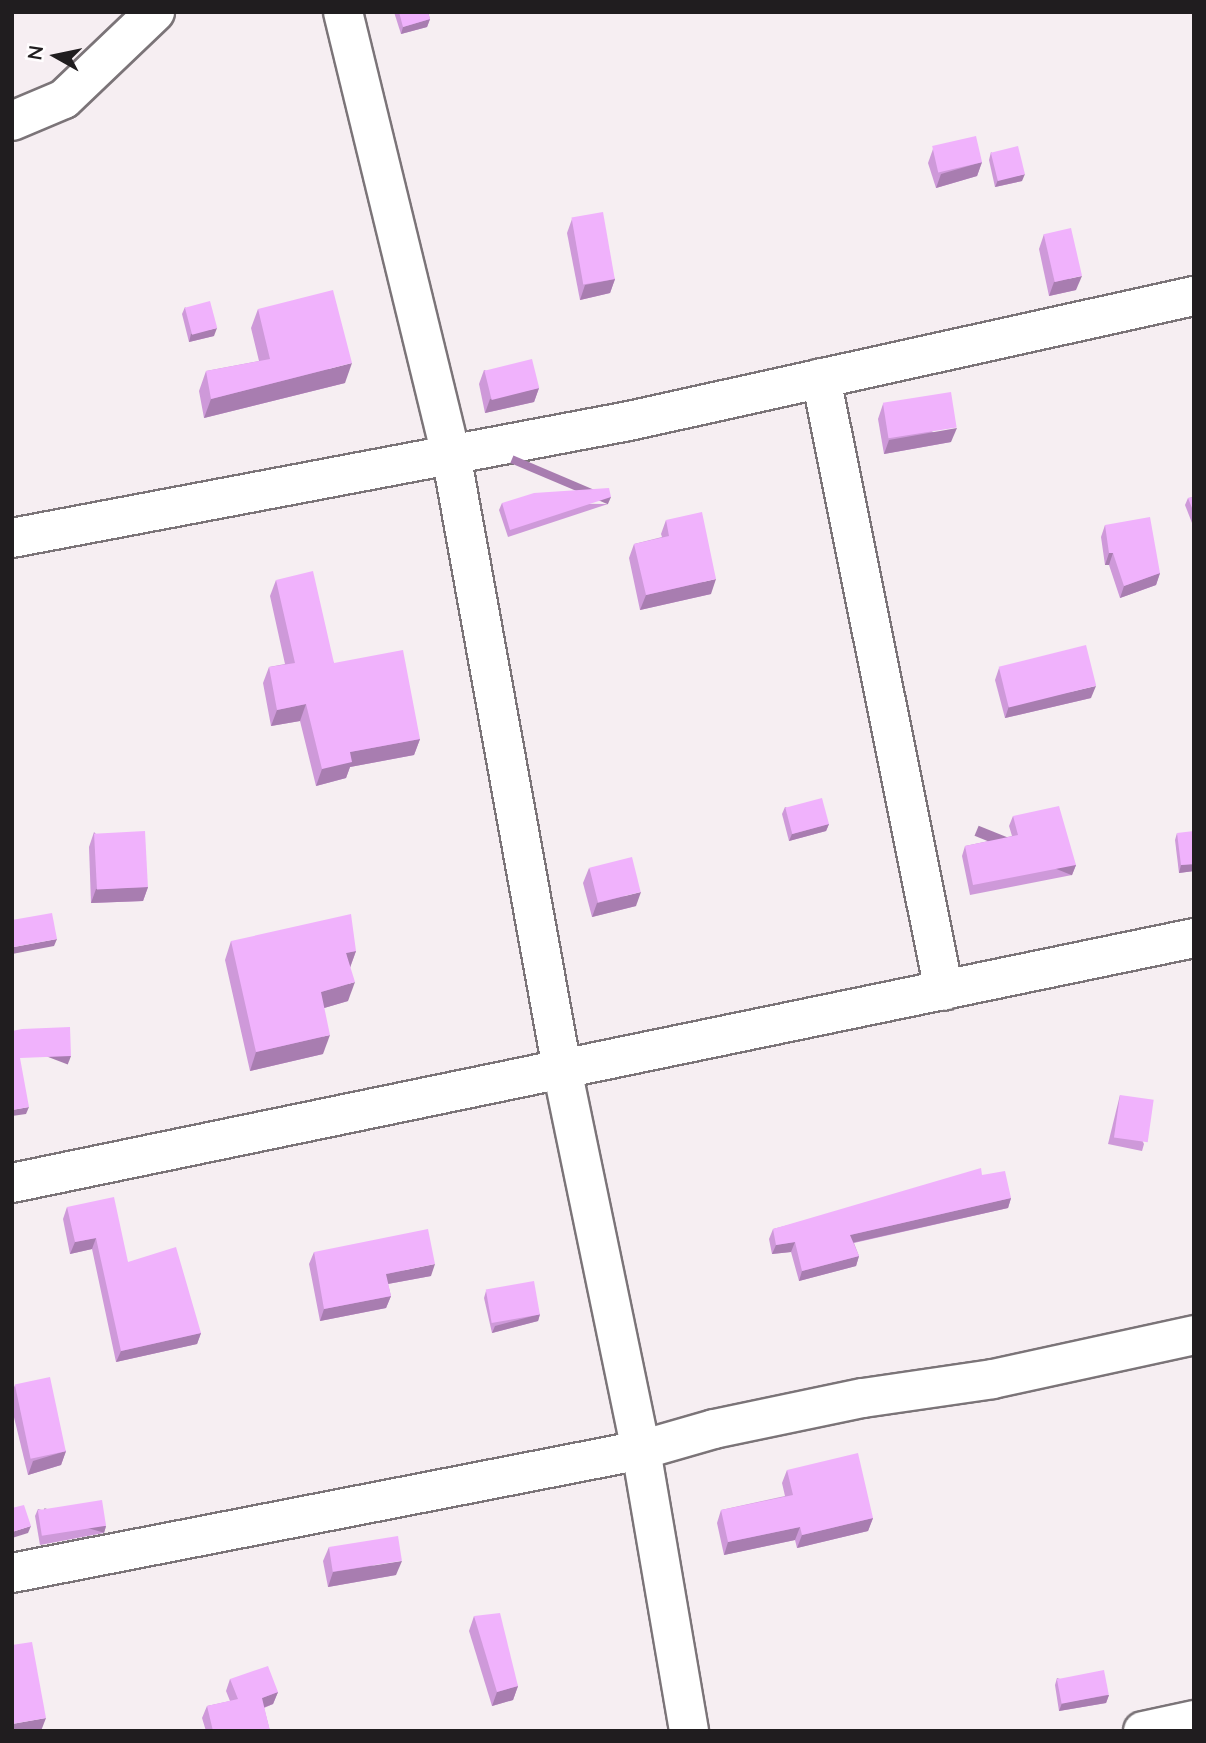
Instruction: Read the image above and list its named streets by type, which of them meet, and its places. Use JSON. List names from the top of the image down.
{
  "north": "left"
}
